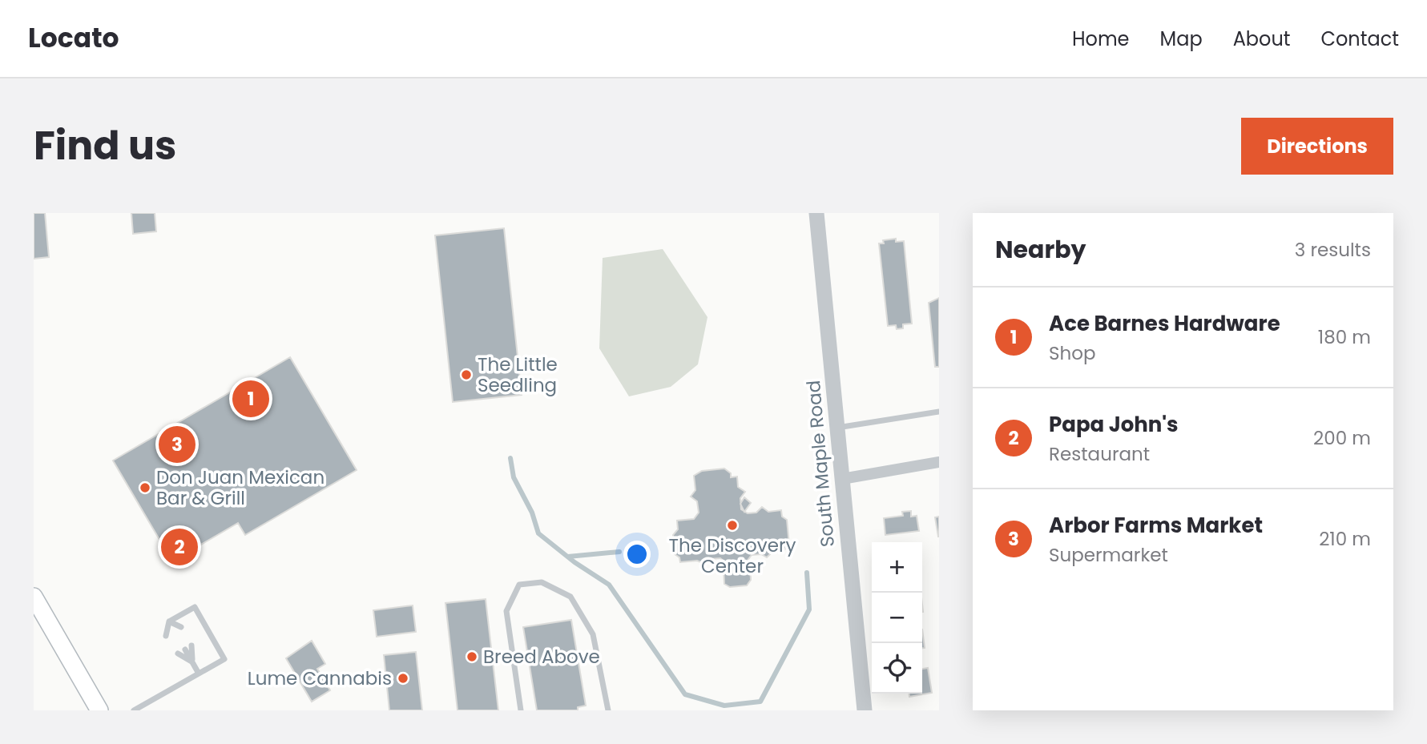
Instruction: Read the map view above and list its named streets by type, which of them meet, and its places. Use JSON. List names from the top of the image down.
{
  "streets": {
    "street": ["South Maple Road"]
  },
  "places": [
    "The Little Seedling",
    "Don Juan Mexican Bar & Grill",
    "The Discovery Center",
    "Breed Above",
    "Lume Cannabis"
  ],
  "page": {
    "header": "Locato",
    "nav": [
      "Home",
      "Map",
      "About",
      "Contact"
    ],
    "title": "Find us",
    "buttons": "Directions",
    "heading": ["Nearby", "3 results"],
    "list": [
      {
        "mark": "1",
        "name": "Ace Barnes Hardware",
        "note": "Shop",
        "value": "180 m"
      },
      {
        "mark": "2",
        "name": "Papa John's",
        "note": "Restaurant",
        "value": "200 m"
      },
      {
        "mark": "3",
        "name": "Arbor Farms Market",
        "note": "Supermarket",
        "value": "210 m"
      }
    ],
    "pins": ["1", "3", "2"],
    "map_buttons": ["+", "−"]
  }
}
